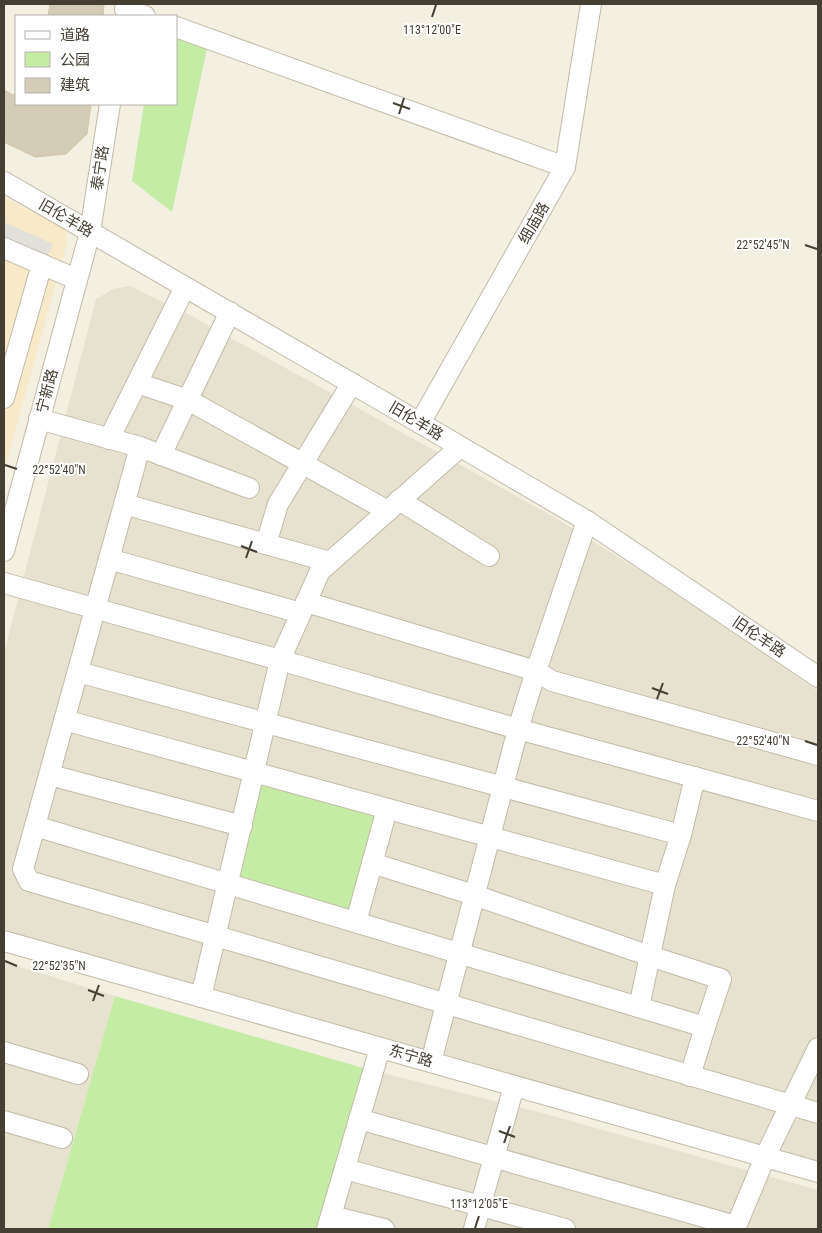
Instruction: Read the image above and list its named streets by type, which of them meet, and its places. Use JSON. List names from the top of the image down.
{
  "streets": {
    "street": [
      "泰宁路",
      "旧伦羊路",
      "细庙路",
      "宁新路",
      "东宁路"
    ]
  },
  "crossings": [
    ["泰宁路", "旧伦羊路"],
    ["泰宁路", "宁新路"],
    ["旧伦羊路", "细庙路"],
    ["旧伦羊路", "宁新路"]
  ],
  "legend": ["道路", "公园", "建筑"],
  "coordinates": [
    "113°12'00\"E",
    "22°52'45\"N",
    "22°52'40\"N",
    "22°52'35\"N",
    "113°12'05\"E"
  ]
}
